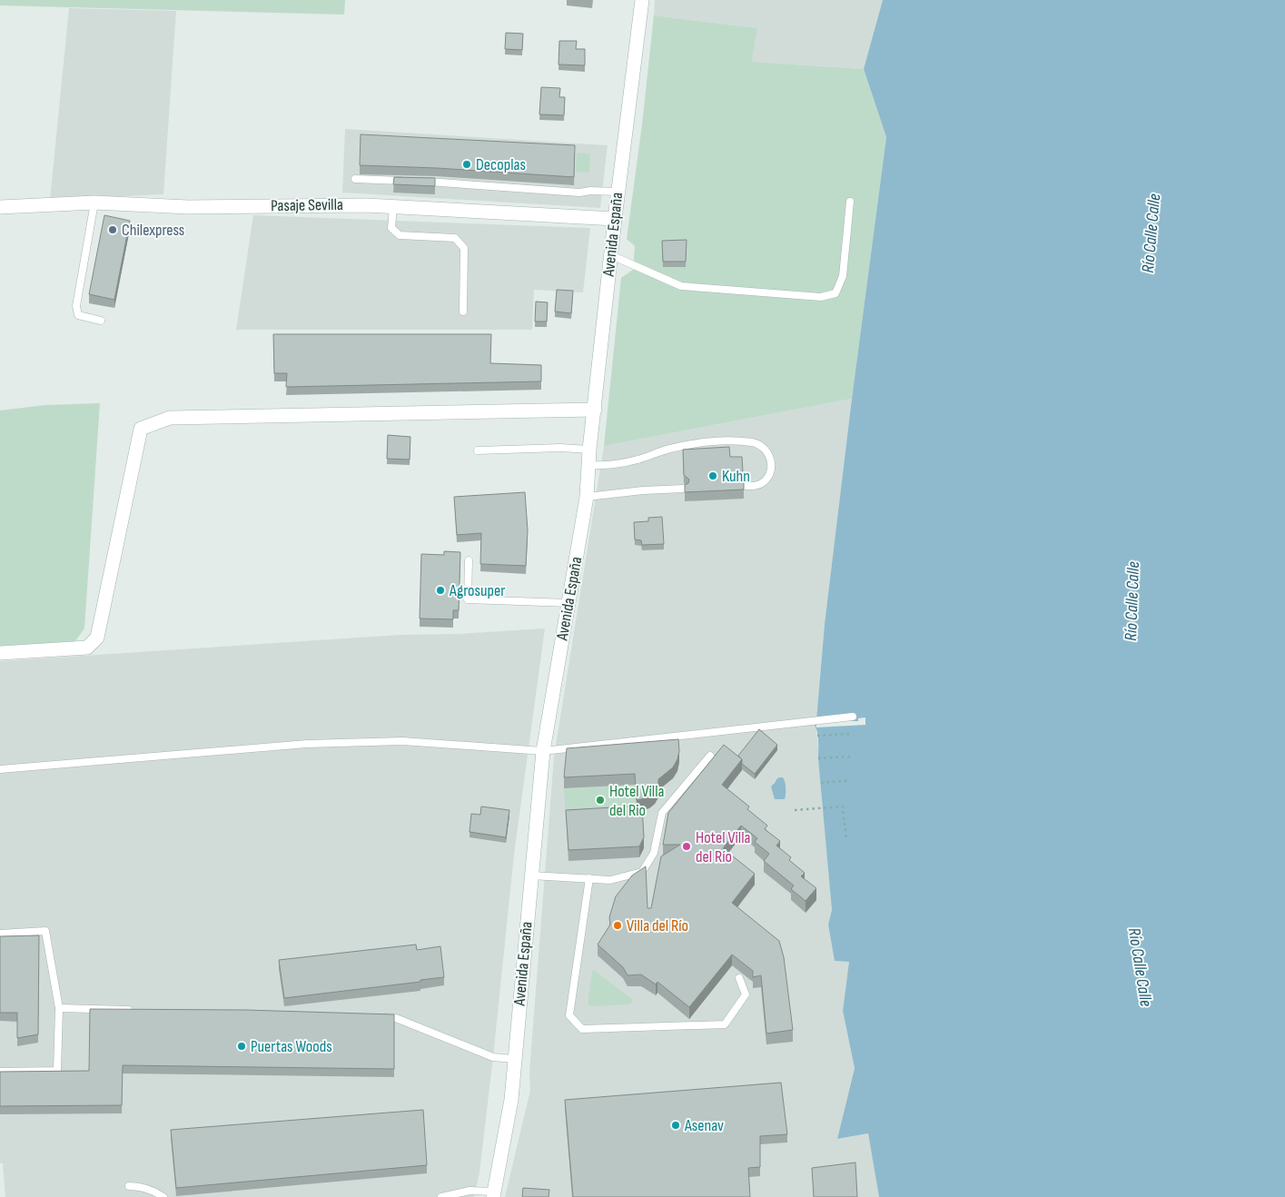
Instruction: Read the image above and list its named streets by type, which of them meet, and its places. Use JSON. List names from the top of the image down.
{
  "streets": {
    "street": ["Pasaje Sevilla", "Avenida España"]
  },
  "crossings": [
    ["Pasaje Sevilla", "Avenida España"]
  ],
  "water": ["Río Calle Calle"],
  "places": [
    "Decoplas",
    "Chilexpress",
    "Kuhn",
    "Agrosuper",
    "Hotel Villa del Rio",
    "Hotel Villa del Río",
    "Villa del Río",
    "Puertas Woods",
    "Asenav"
  ]
}
